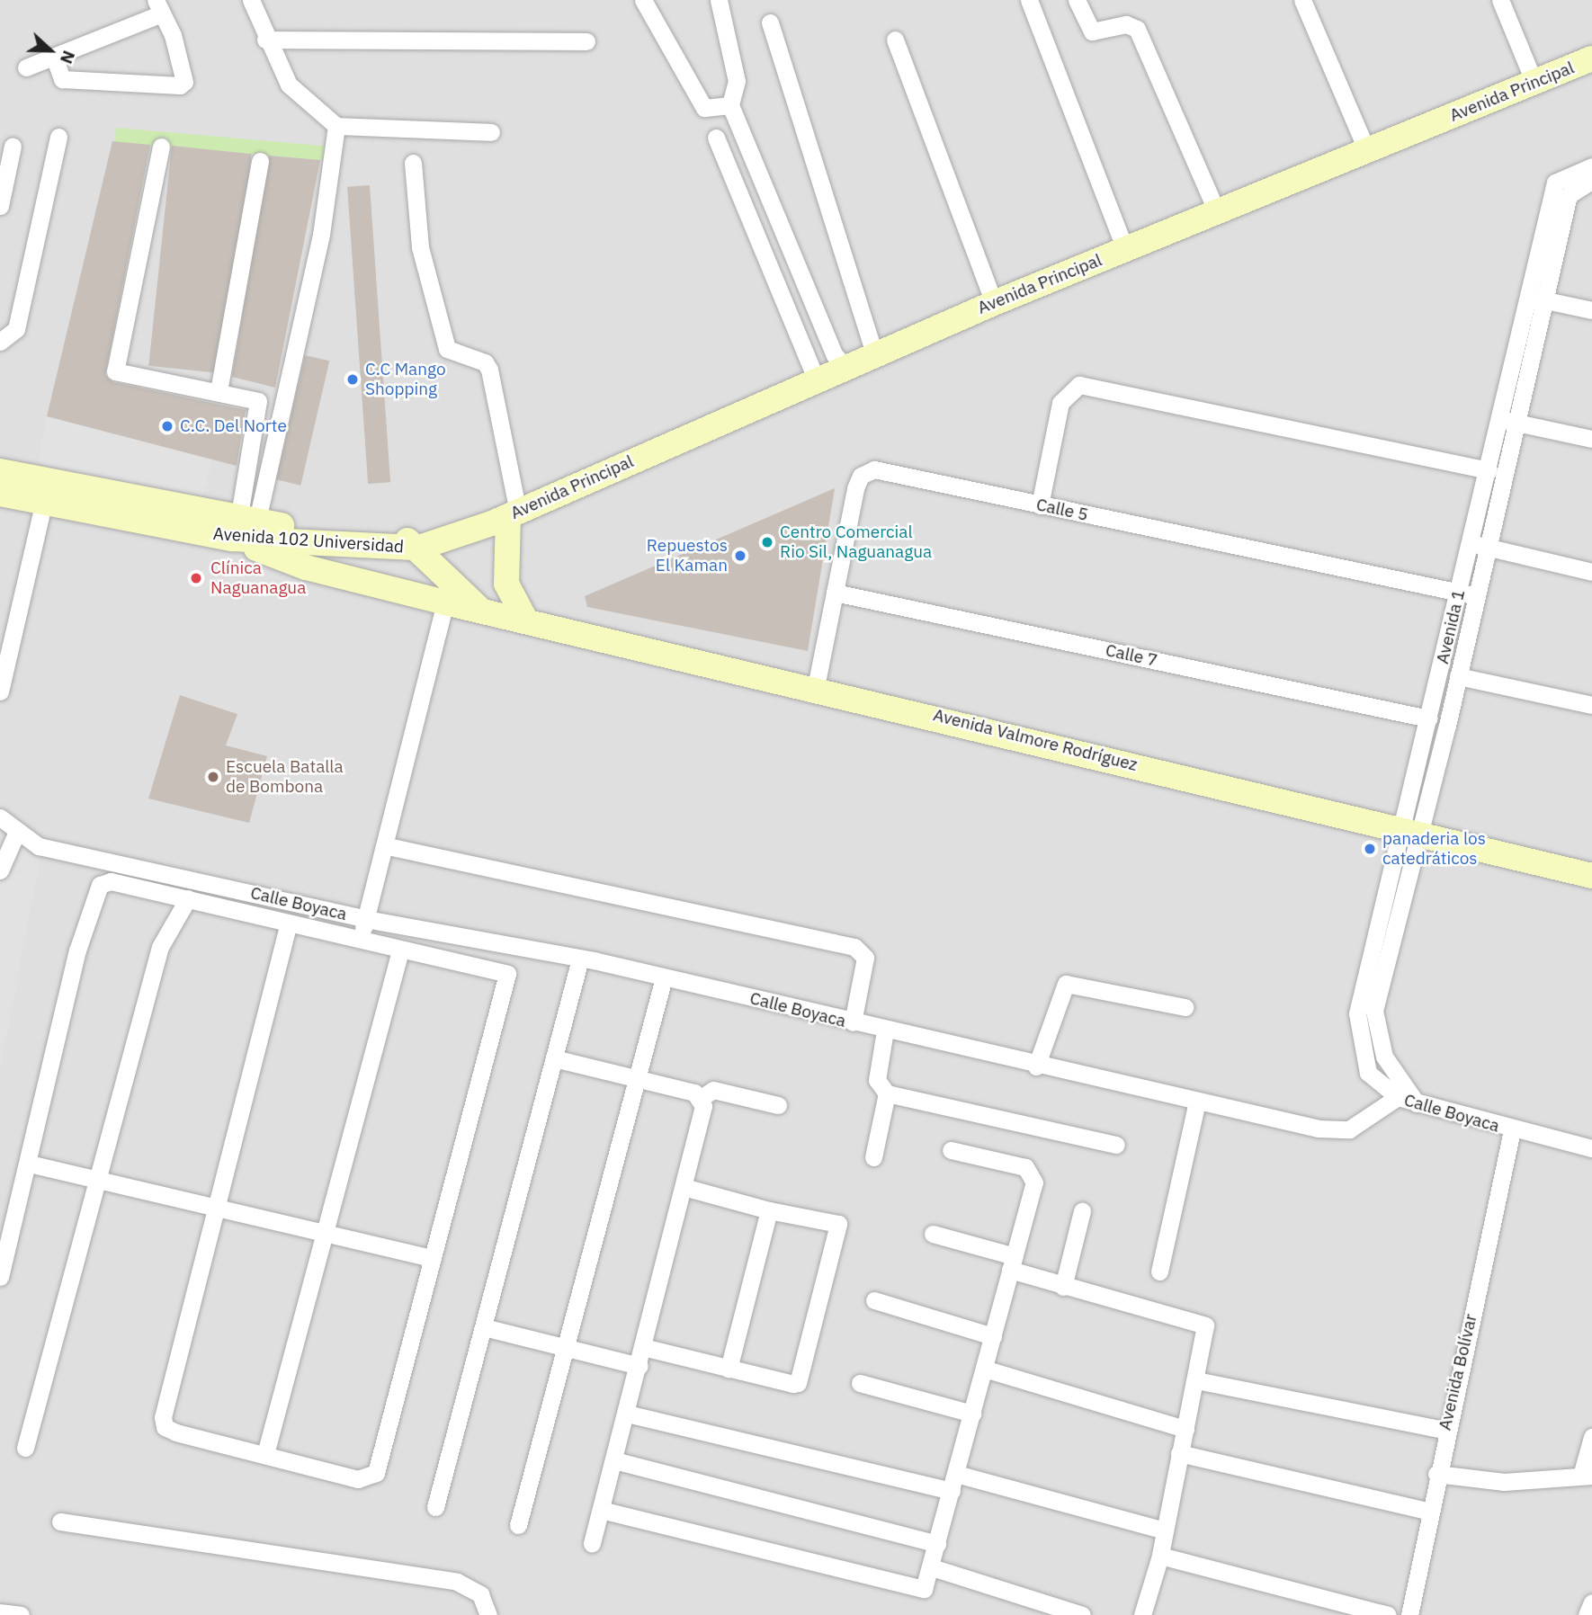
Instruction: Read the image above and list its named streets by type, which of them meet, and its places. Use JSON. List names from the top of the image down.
{
  "streets": {
    "main road": ["Avenida Principal", "Avenida 102 Universidad", "Avenida Valmore Rodríguez"],
    "street": [
      "Calle 5",
      "Avenida 1",
      "Calle 7",
      "Calle Boyaca",
      "Avenida Bolívar"
    ]
  },
  "crossings": [
    ["Avenida Principal", "Avenida 102 Universidad"],
    ["Calle 5", "Avenida 1"],
    ["Calle 5", "Calle 7"],
    ["Calle 5", "Avenida Valmore Rodríguez"],
    ["Avenida 102 Universidad", "Avenida Valmore Rodríguez"],
    ["Avenida 1", "Calle 7"],
    ["Avenida 1", "Avenida Valmore Rodríguez"],
    ["Avenida 1", "Calle Boyaca"],
    ["Calle Boyaca", "Avenida Bolívar"]
  ],
  "places": [
    "C.C Mango Shopping",
    "C.C. Del Norte",
    "Centro Comercial Rio Sil, Naguanagua",
    "Repuestos El Kaman",
    "Clínica Naguanagua",
    "Escuela Batalla de Bombona",
    "panaderia los catedráticos"
  ],
  "north": "right"
}
